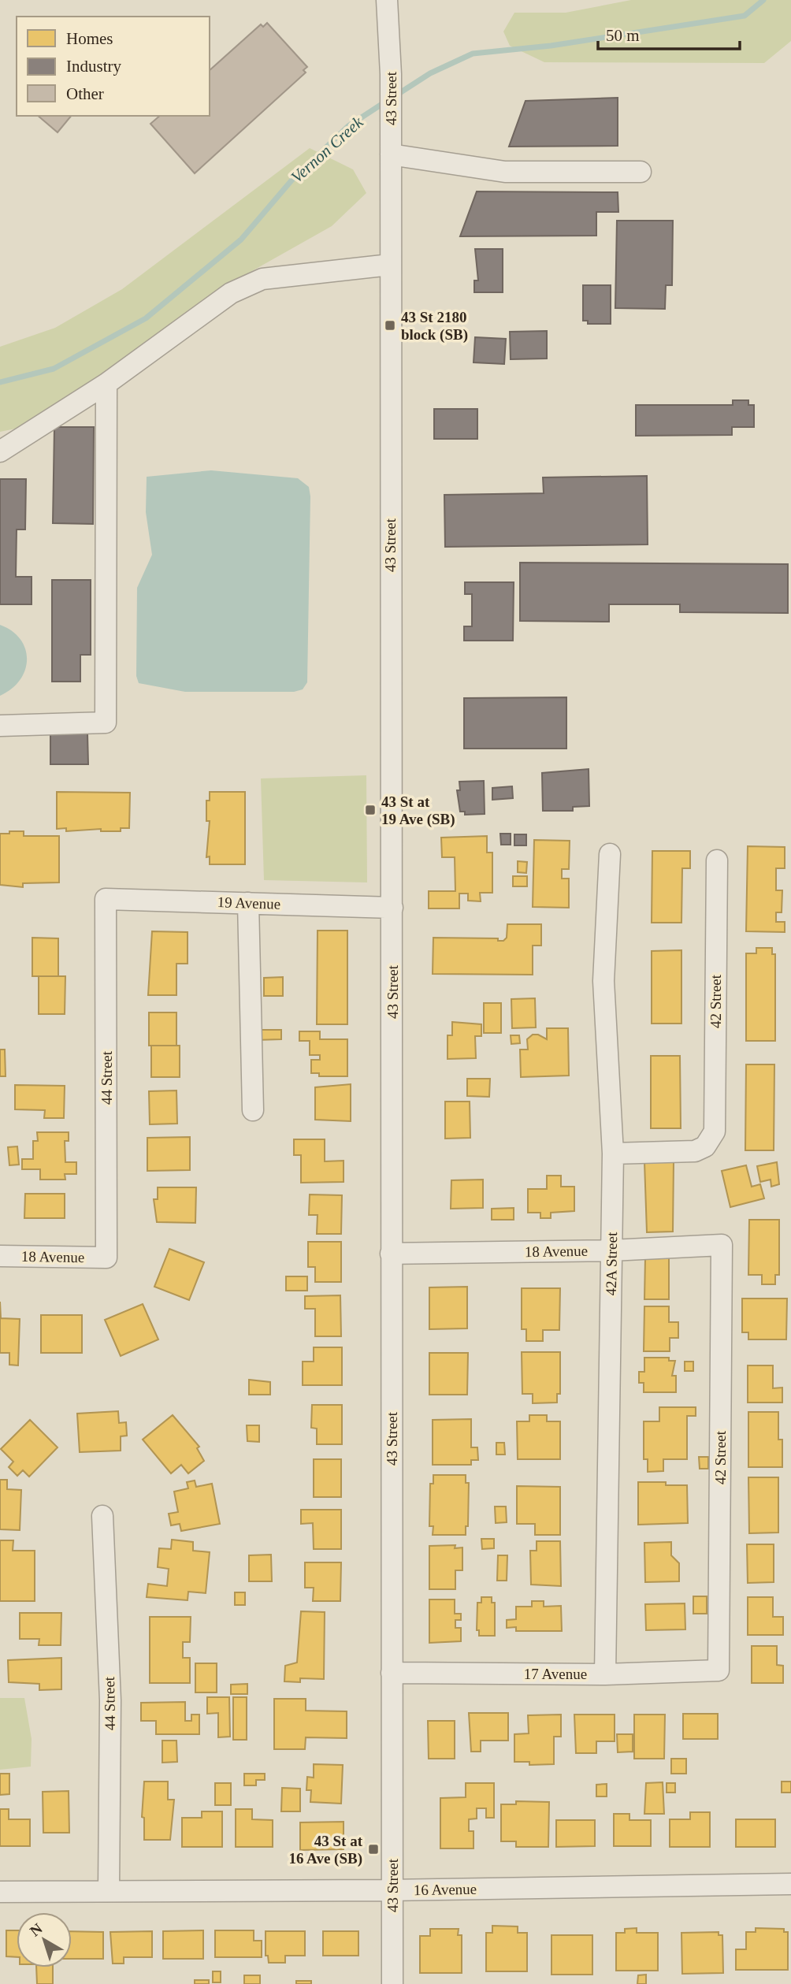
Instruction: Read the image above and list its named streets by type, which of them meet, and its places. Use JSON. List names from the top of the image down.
{
  "streets": {
    "street": [
      "43 Street",
      "19 Avenue",
      "42 Street",
      "44 Street",
      "18 Avenue",
      "42A Street",
      "17 Avenue",
      "16 Avenue"
    ]
  },
  "crossings": [
    ["43 Street", "19 Avenue"],
    ["43 Street", "18 Avenue"],
    ["43 Street", "17 Avenue"],
    ["43 Street", "16 Avenue"],
    ["19 Avenue", "44 Street"],
    ["42 Street", "18 Avenue"],
    ["42 Street", "42A Street"],
    ["42 Street", "17 Avenue"],
    ["44 Street", "18 Avenue"],
    ["44 Street", "16 Avenue"],
    ["18 Avenue", "42A Street"],
    ["42A Street", "17 Avenue"]
  ],
  "water": ["Vernon Creek"],
  "places": {
    "transit": ["43 St 2180 block (SB)", "43 St at 19 Ave (SB)", "43 St at 16 Ave (SB)"]
  },
  "legend": ["Homes", "Industry", "Other"],
  "scale_bar": "50 m",
  "north": "top left"
}
